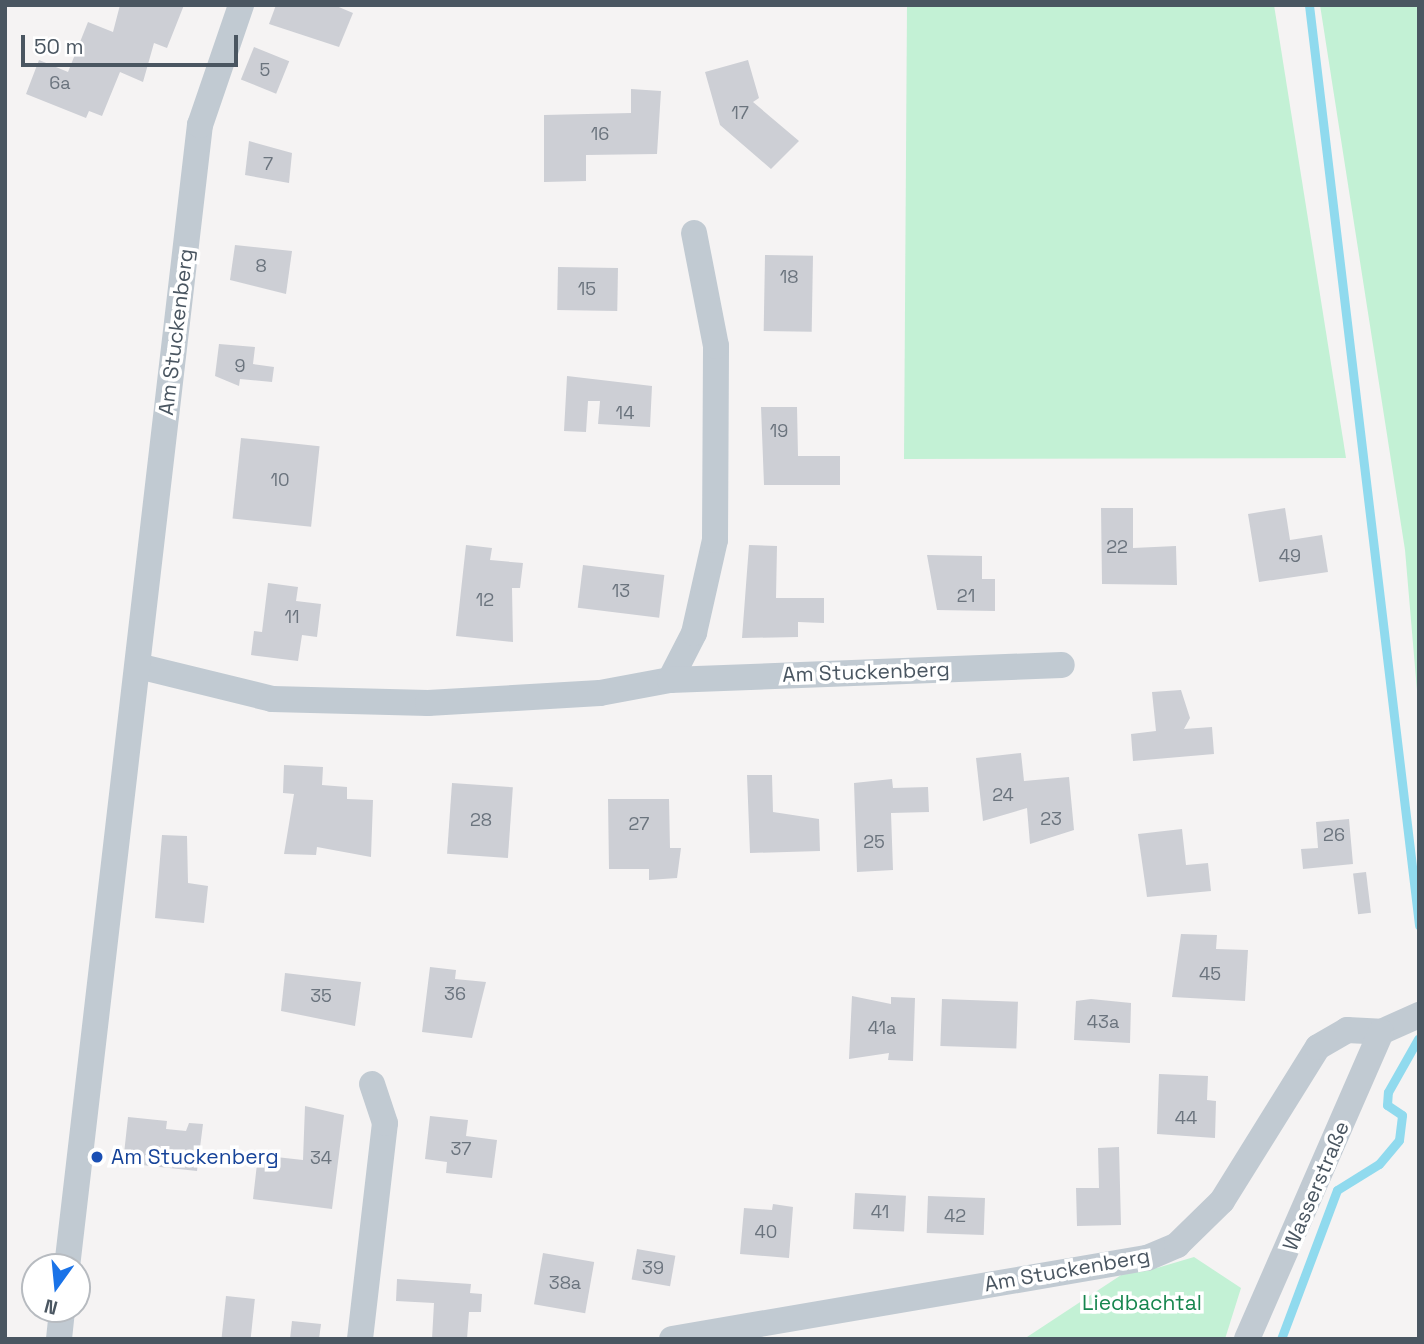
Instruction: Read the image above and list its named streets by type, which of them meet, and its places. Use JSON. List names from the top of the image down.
{
  "streets": {
    "street": ["Am Stuckenberg", "Wasserstraße"]
  },
  "crossings": [
    ["Am Stuckenberg", "Wasserstraße"]
  ],
  "parks": ["Liedbachtal"],
  "places": ["Am Stuckenberg"],
  "house_numbers": [
    "5",
    "6a",
    "17",
    "16",
    "7",
    "8",
    "18",
    "15",
    "9",
    "14",
    "19",
    "10",
    "22",
    "49",
    "13",
    "21",
    "12",
    "11",
    "24",
    "23",
    "28",
    "27",
    "26",
    "25",
    "45",
    "36",
    "35",
    "43a",
    "41a",
    "44",
    "37",
    "34",
    "41",
    "42",
    "40",
    "39",
    "38a"
  ],
  "scale_bar": "50 m",
  "north": "bottom"
}
